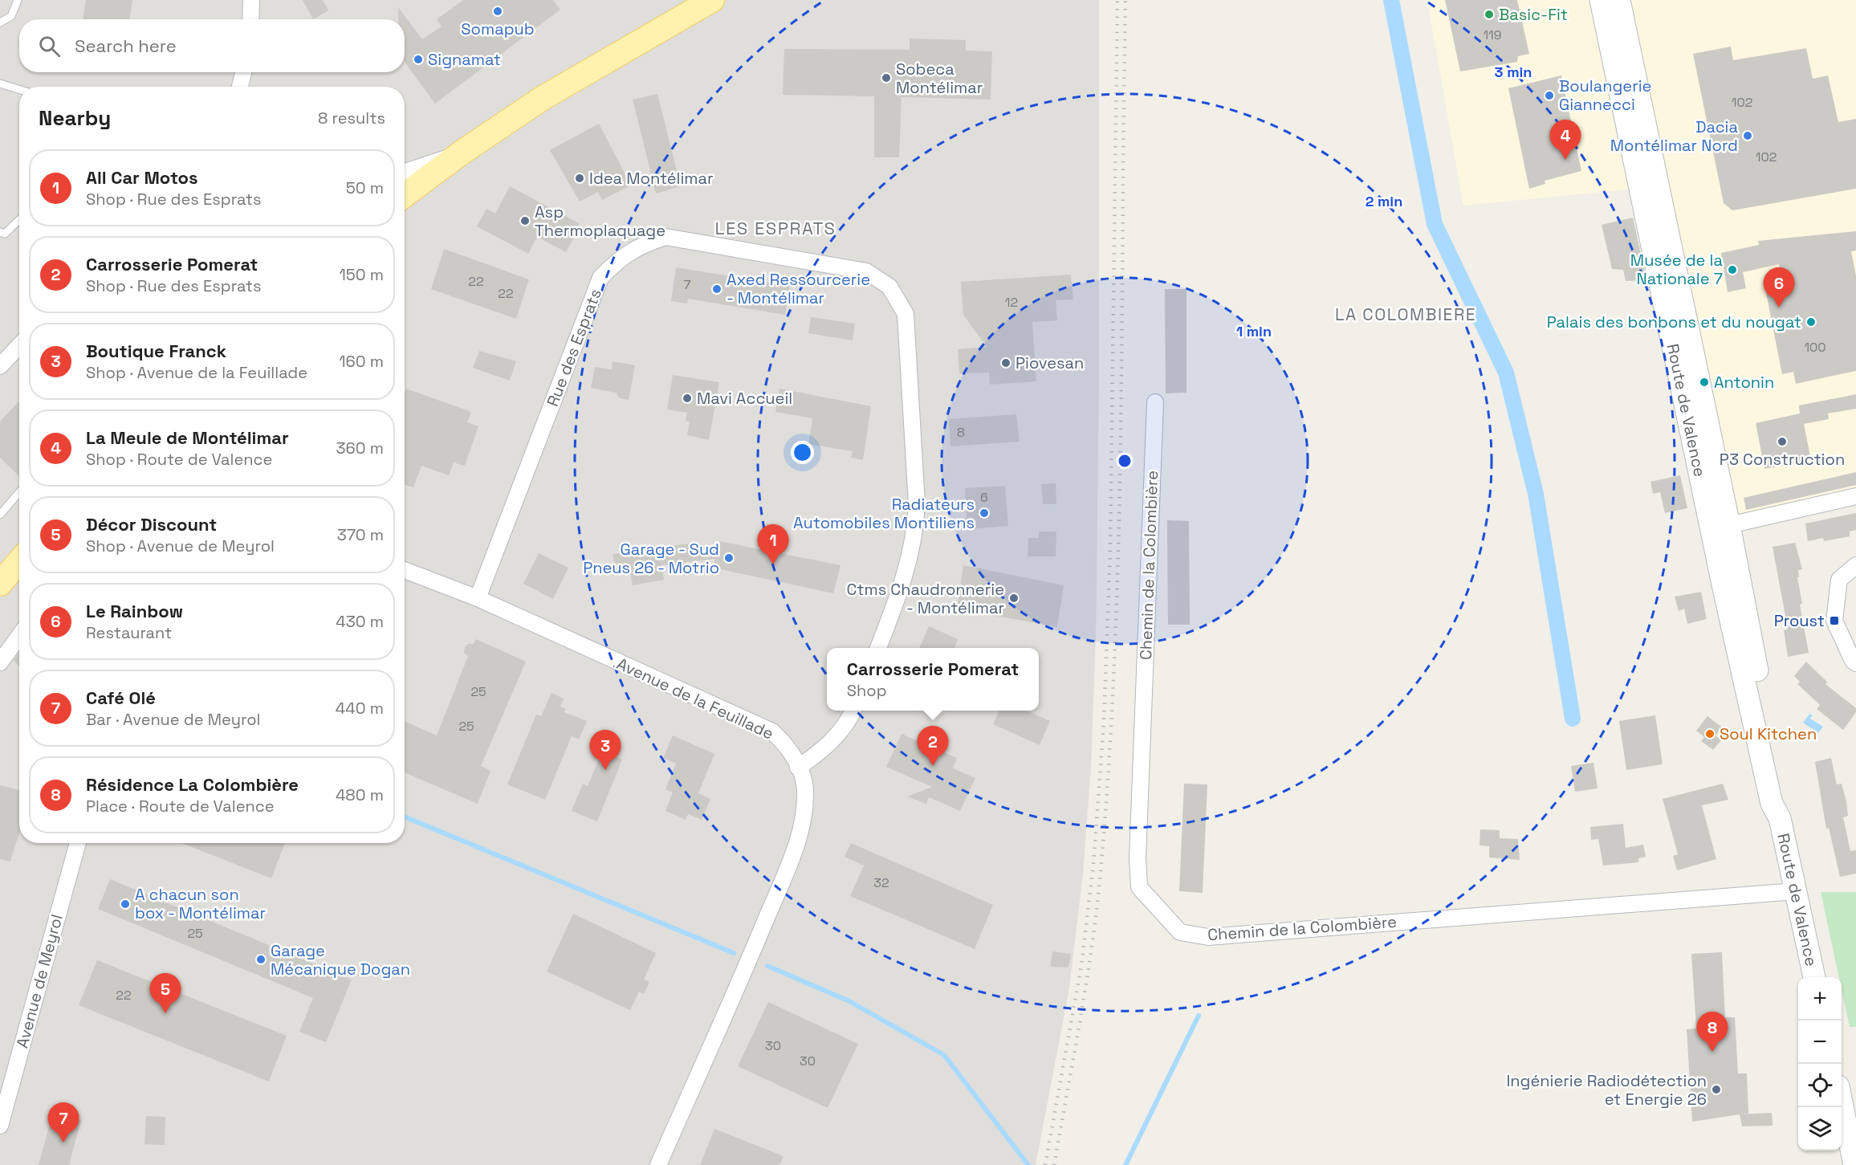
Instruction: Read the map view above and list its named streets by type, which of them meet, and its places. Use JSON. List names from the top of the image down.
{
  "streets": {
    "main road": ["Route de Valence"],
    "street": [
      "Rue des Esprats",
      "Chemin de la Colombière",
      "Avenue de la Feuillade",
      "Avenue de Meyrol"
    ]
  },
  "crossings": [
    ["Rue des Esprats", "Avenue de la Feuillade"],
    ["Route de Valence", "Chemin de la Colombière"]
  ],
  "districts": ["LES ESPRATS", "LA COLOMBIERE"],
  "places": {
    "other": [
      "Somapub",
      "Basic-Fit",
      "Signamat",
      "Sobeca Montélimar",
      "Boulangerie Giannecci",
      "Dacia Montélimar Nord",
      "Idea Montélimar",
      "Asp Thermoplaquage",
      "Musée de la Nationale 7",
      "Axed Ressourcerie - Montélimar",
      "Palais des bonbons et du nougat",
      "Piovesan",
      "Antonin",
      "Mavi Accueil",
      "P3 Construction",
      "Radiateurs Automobiles Montiliens",
      "Garage - Sud Pneus 26 - Motrio",
      "Ctms Chaudronnerie - Montélimar",
      "Soul Kitchen",
      "A chacun son box - Montélimar",
      "Garage Mécanique Dogan",
      "Ingénierie Radiodétection et Energie 26"
    ],
    "transit": ["Proust"]
  },
  "house_numbers": [
    "119",
    "102",
    "102",
    "22",
    "7",
    "22",
    "12",
    "100",
    "8",
    "6",
    "25",
    "25",
    "32",
    "25",
    "22",
    "30",
    "30"
  ],
  "page": {
    "search": "Search here",
    "heading": ["Nearby", "8 results"],
    "pins": [
      "4",
      "6",
      "1",
      "2",
      "3",
      "5",
      "8",
      "7"
    ],
    "list": [
      {
        "mark": "1",
        "name": "All Car Motos",
        "note": "Shop · Rue des Esprats",
        "value": "50 m"
      },
      {
        "mark": "2",
        "name": "Carrosserie Pomerat",
        "note": "Shop · Rue des Esprats",
        "value": "150 m"
      },
      {
        "mark": "3",
        "name": "Boutique Franck",
        "note": "Shop · Avenue de la Feuillade",
        "value": "160 m"
      },
      {
        "mark": "4",
        "name": "La Meule de Montélimar",
        "note": "Shop · Route de Valence",
        "value": "360 m"
      },
      {
        "mark": "5",
        "name": "Décor Discount",
        "note": "Shop · Avenue de Meyrol",
        "value": "370 m"
      },
      {
        "mark": "6",
        "name": "Le Rainbow",
        "note": "Restaurant",
        "value": "430 m"
      },
      {
        "mark": "7",
        "name": "Café Olé",
        "note": "Bar · Avenue de Meyrol",
        "value": "440 m"
      },
      {
        "mark": "8",
        "name": "Résidence La Colombière",
        "note": "Place · Route de Valence",
        "value": "480 m"
      }
    ],
    "popup": ["Carrosserie Pomerat", "Shop"],
    "map_buttons": ["+", "−"]
  },
  "rings": ["3 min", "2 min", "1 min"]
}
